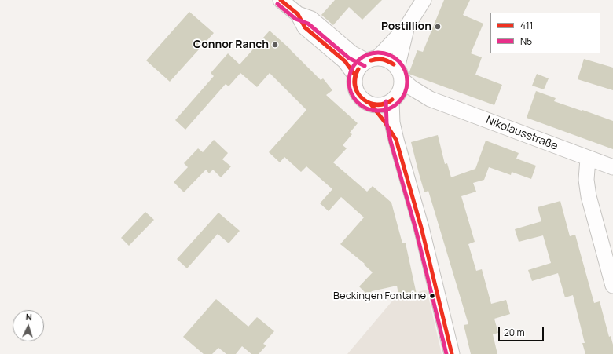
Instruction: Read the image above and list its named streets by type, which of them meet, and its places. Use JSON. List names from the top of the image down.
{
  "streets": {
    "street": ["Nikolausstraße"]
  },
  "places": ["Postillion", "Connor Ranch", "Beckingen Fontaine"],
  "lines": ["transit line 411", "transit line N5"],
  "legend": ["411", "N5"],
  "scale_bar": "20 m",
  "north": "top"
}
